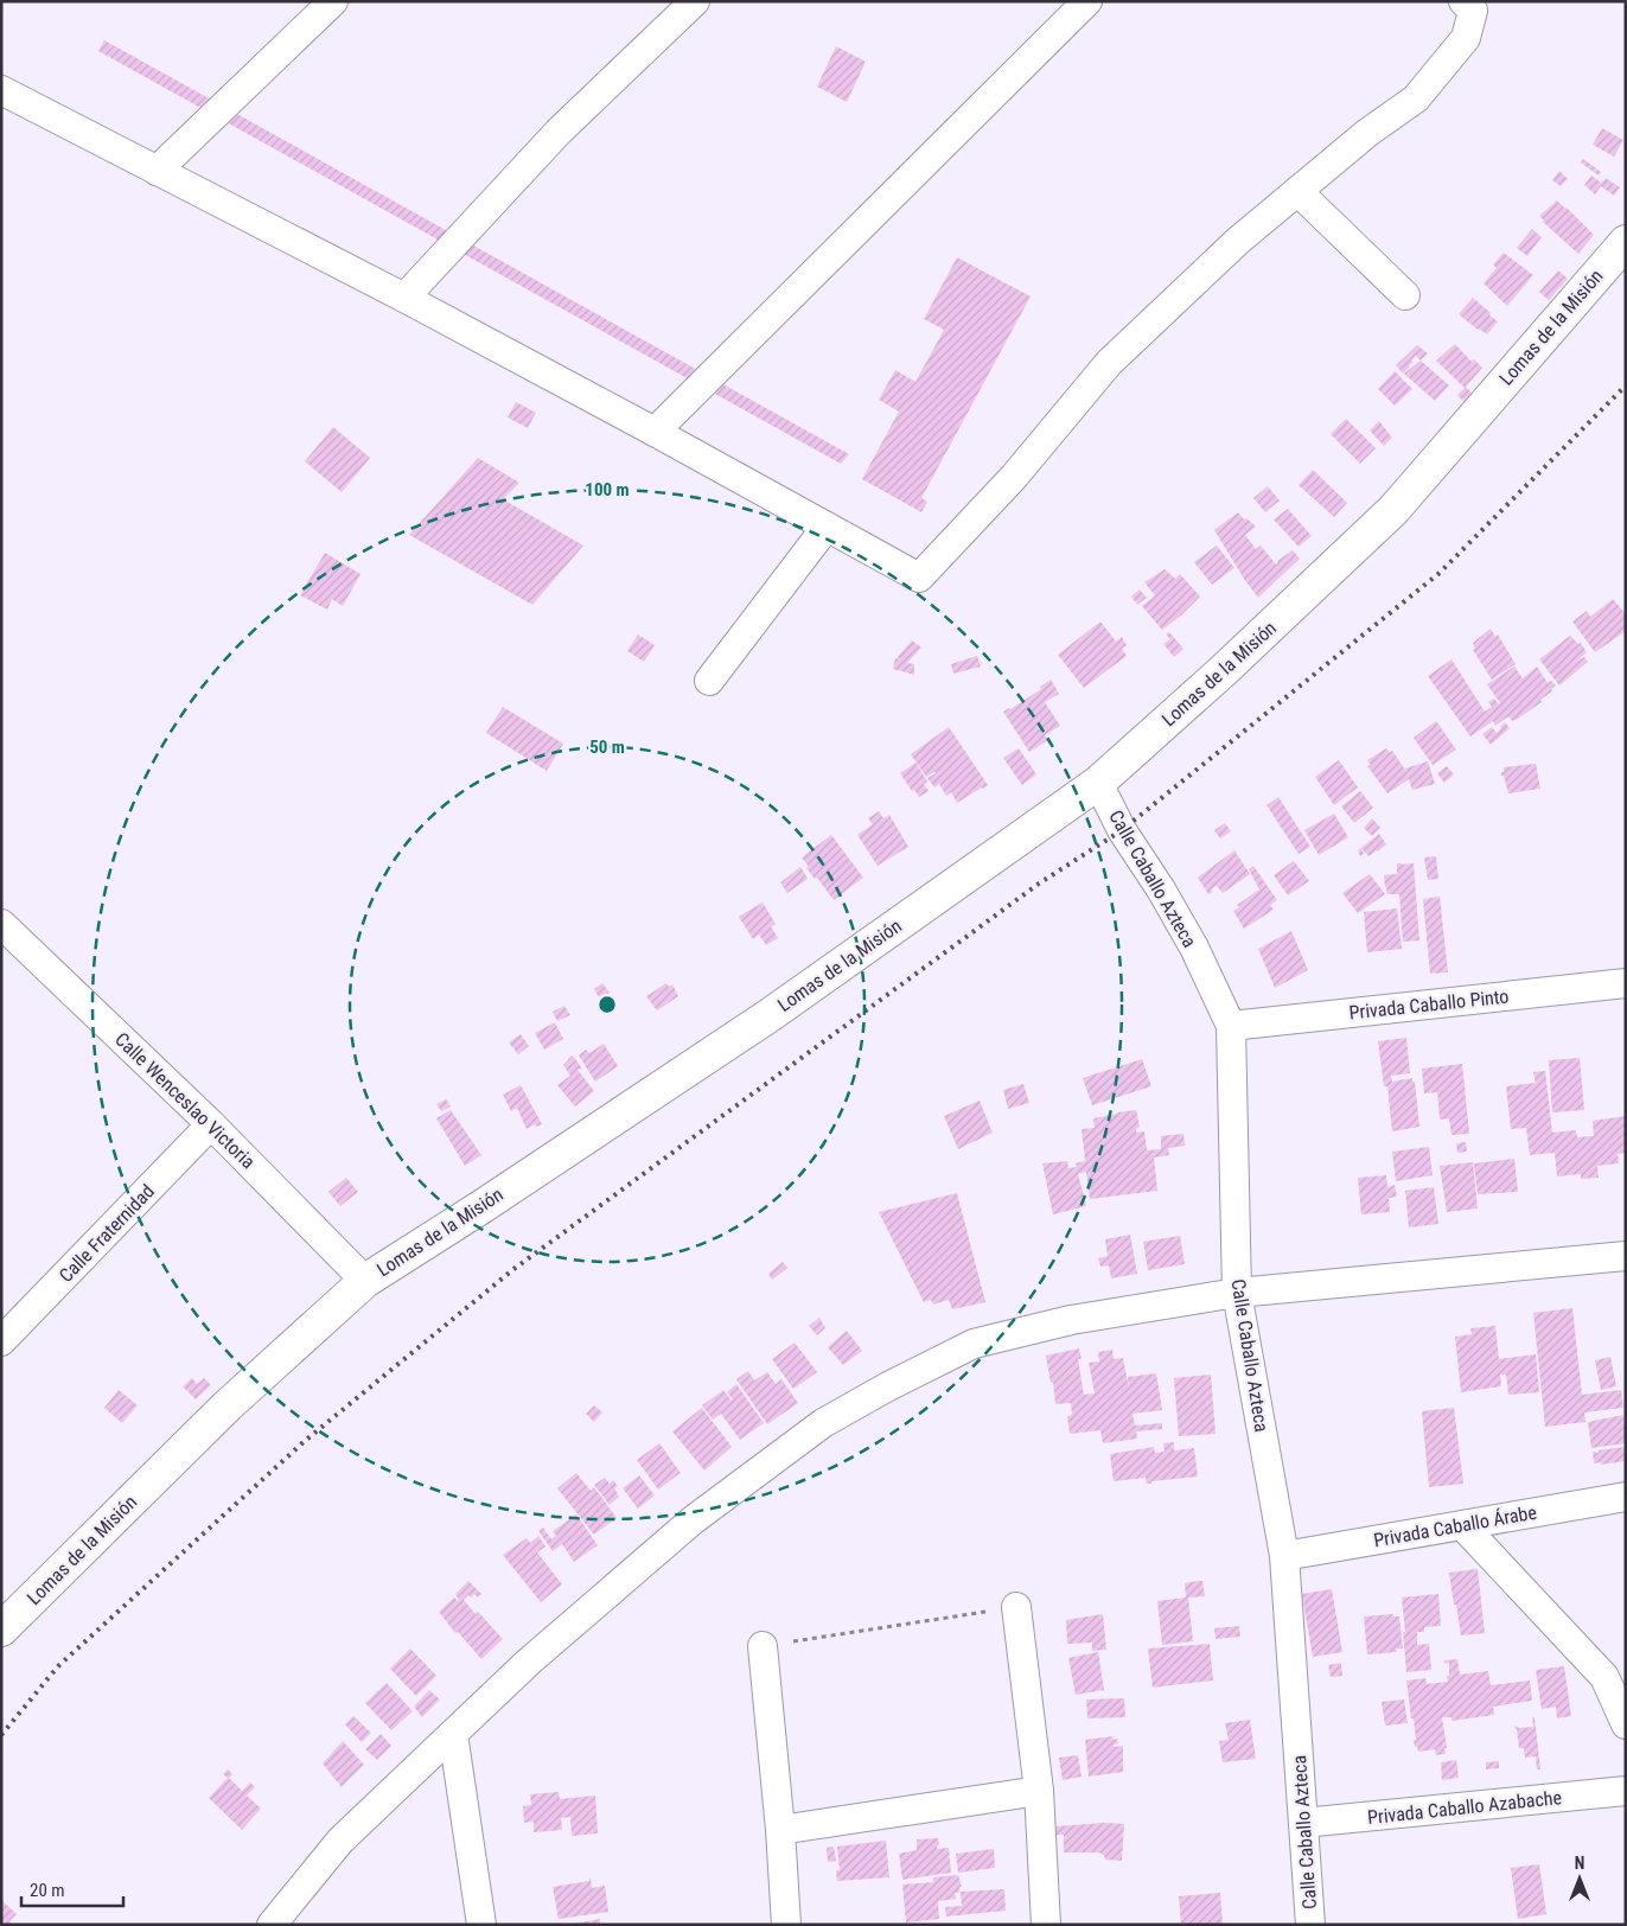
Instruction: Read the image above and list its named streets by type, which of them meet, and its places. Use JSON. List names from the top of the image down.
{
  "streets": {
    "street": [
      "Lomas de la Misión",
      "Calle Caballo Azteca",
      "Privada Caballo Pinto",
      "Calle Wenceslao Victoria",
      "Calle Fraternidad",
      "Privada Caballo Árabe",
      "Privada Caballo Azabache"
    ]
  },
  "crossings": [
    ["Lomas de la Misión", "Calle Caballo Azteca"],
    ["Lomas de la Misión", "Calle Wenceslao Victoria"],
    ["Calle Caballo Azteca", "Privada Caballo Pinto"],
    ["Calle Caballo Azteca", "Privada Caballo Árabe"],
    ["Calle Caballo Azteca", "Privada Caballo Azabache"],
    ["Calle Wenceslao Victoria", "Calle Fraternidad"]
  ],
  "scale_bar": "20 m",
  "north": "top",
  "rings": ["100 m", "50 m"]
}
